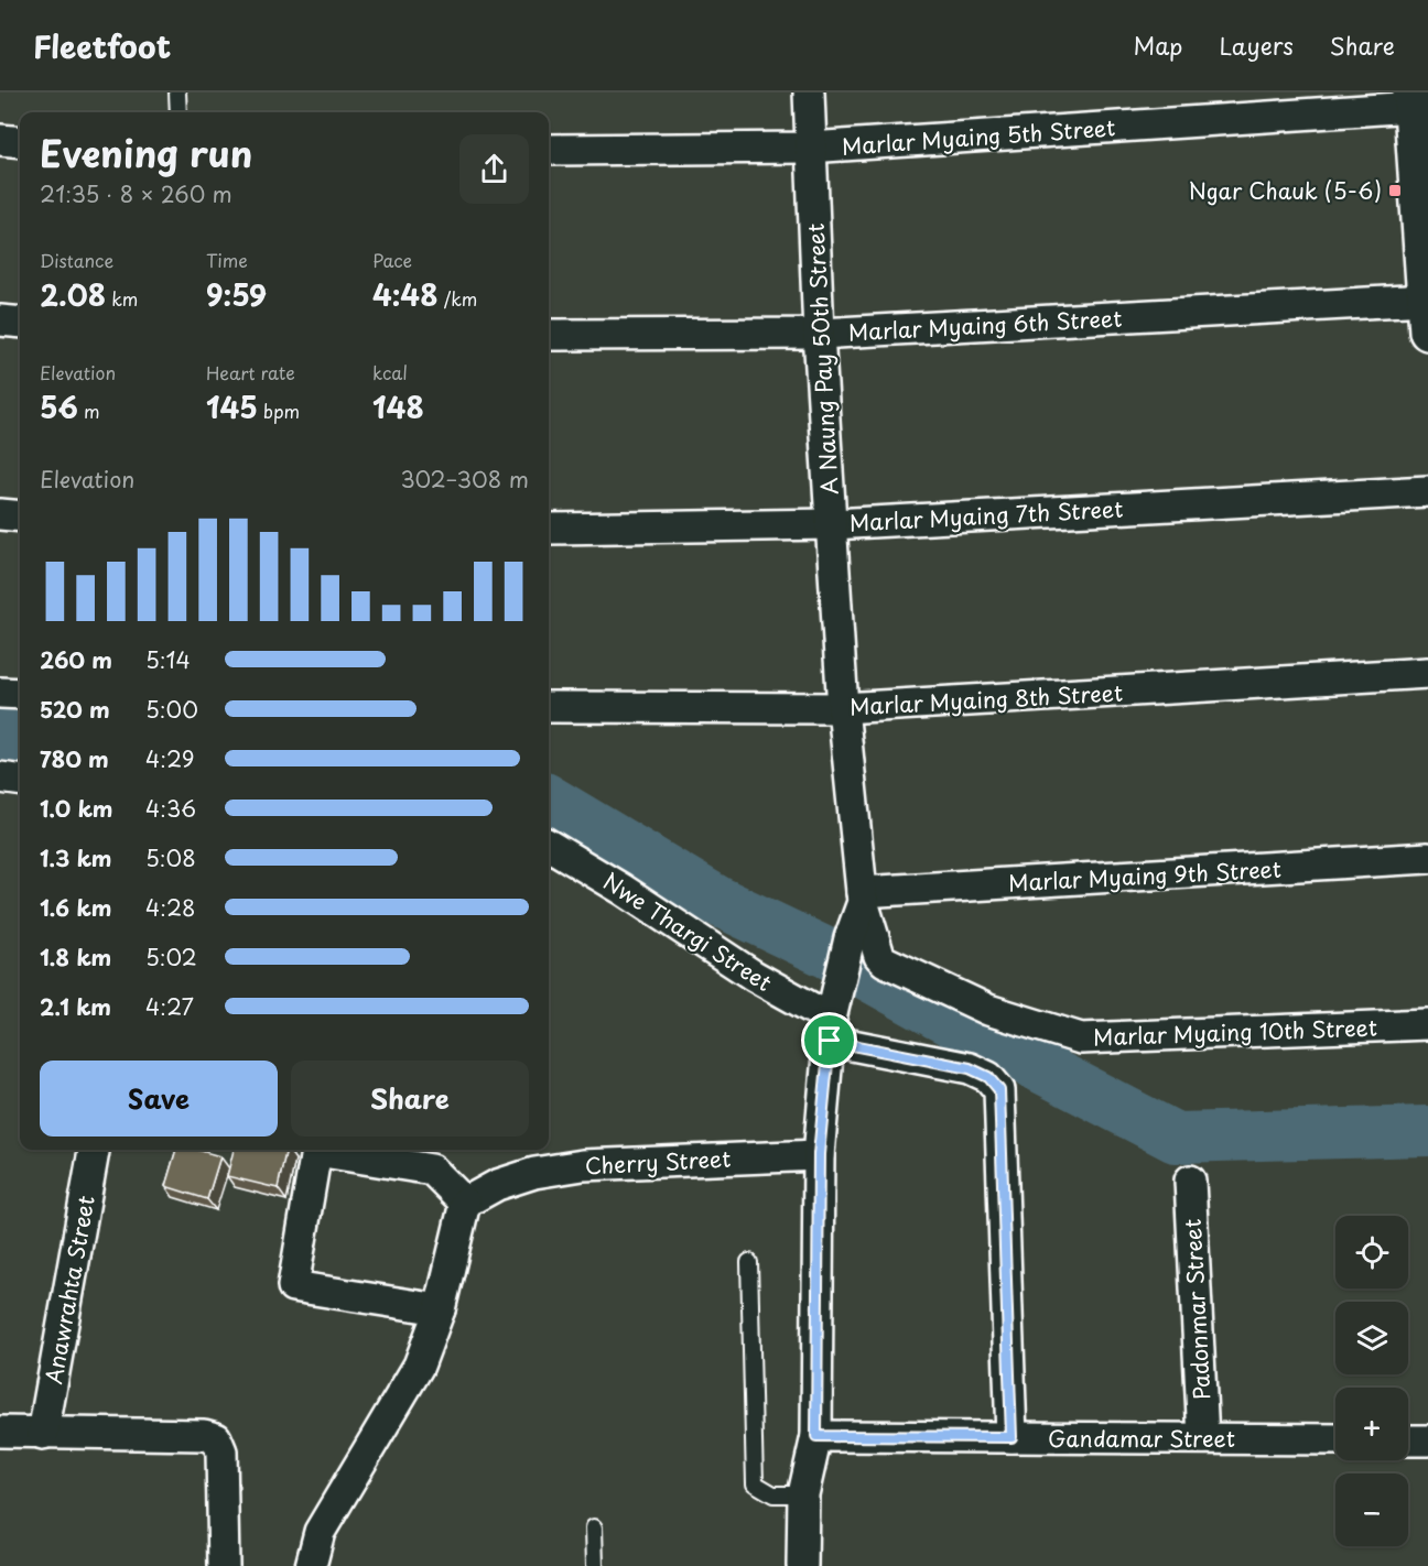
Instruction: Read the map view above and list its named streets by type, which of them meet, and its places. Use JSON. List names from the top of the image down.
{
  "streets": {
    "street": [
      "Marlar Myaing 5th Street",
      "Marlar Myaing 6th Street",
      "A Naung Pay 50th Street",
      "Marlar Myaing 7th Street",
      "Marlar Myaing 8th Street",
      "Marlar Myaing 9th Street",
      "Nwe Thargi Street",
      "Marlar Myaing 10th Street",
      "Cherry Street",
      "Anawrahta Street",
      "Padonmar Street",
      "Gandamar Street"
    ]
  },
  "crossings": [
    ["Marlar Myaing 5th Street", "A Naung Pay 50th Street"],
    ["Marlar Myaing 6th Street", "A Naung Pay 50th Street"],
    ["A Naung Pay 50th Street", "Marlar Myaing 7th Street"],
    ["A Naung Pay 50th Street", "Marlar Myaing 8th Street"],
    ["A Naung Pay 50th Street", "Marlar Myaing 9th Street"],
    ["A Naung Pay 50th Street", "Nwe Thargi Street"],
    ["A Naung Pay 50th Street", "Marlar Myaing 10th Street"],
    ["Marlar Myaing 9th Street", "Marlar Myaing 10th Street"],
    ["Nwe Thargi Street", "Gandamar Street"],
    ["Padonmar Street", "Gandamar Street"]
  ],
  "places": {
    "transit": ["Ngar Chauk (5-6)"]
  },
  "page": {
    "header": "Fleetfoot",
    "nav": ["Map", "Layers", "Share"],
    "heading": ["Evening run", "21:35 · 8 × 260 m"],
    "stats": [
      ["Distance", "2.08 km"],
      ["Time", "9:59"],
      ["Pace", "4:48 /km"],
      ["Elevation", "56 m"],
      ["Heart rate", "145 bpm"],
      ["kcal", "148"]
    ],
    "chart": ["Elevation", "302–308 m"],
    "list": [
      {
        "name": "260 m",
        "note": "5:14"
      },
      {
        "name": "520 m",
        "note": "5:00"
      },
      {
        "name": "780 m",
        "note": "4:29"
      },
      {
        "name": "1.0 km",
        "note": "4:36"
      },
      {
        "name": "1.3 km",
        "note": "5:08"
      },
      {
        "name": "1.6 km",
        "note": "4:28"
      },
      {
        "name": "1.8 km",
        "note": "5:02"
      },
      {
        "name": "2.1 km",
        "note": "4:27"
      }
    ],
    "buttons": ["Save", "Share"],
    "map_buttons": ["+", "−"]
  }
}
